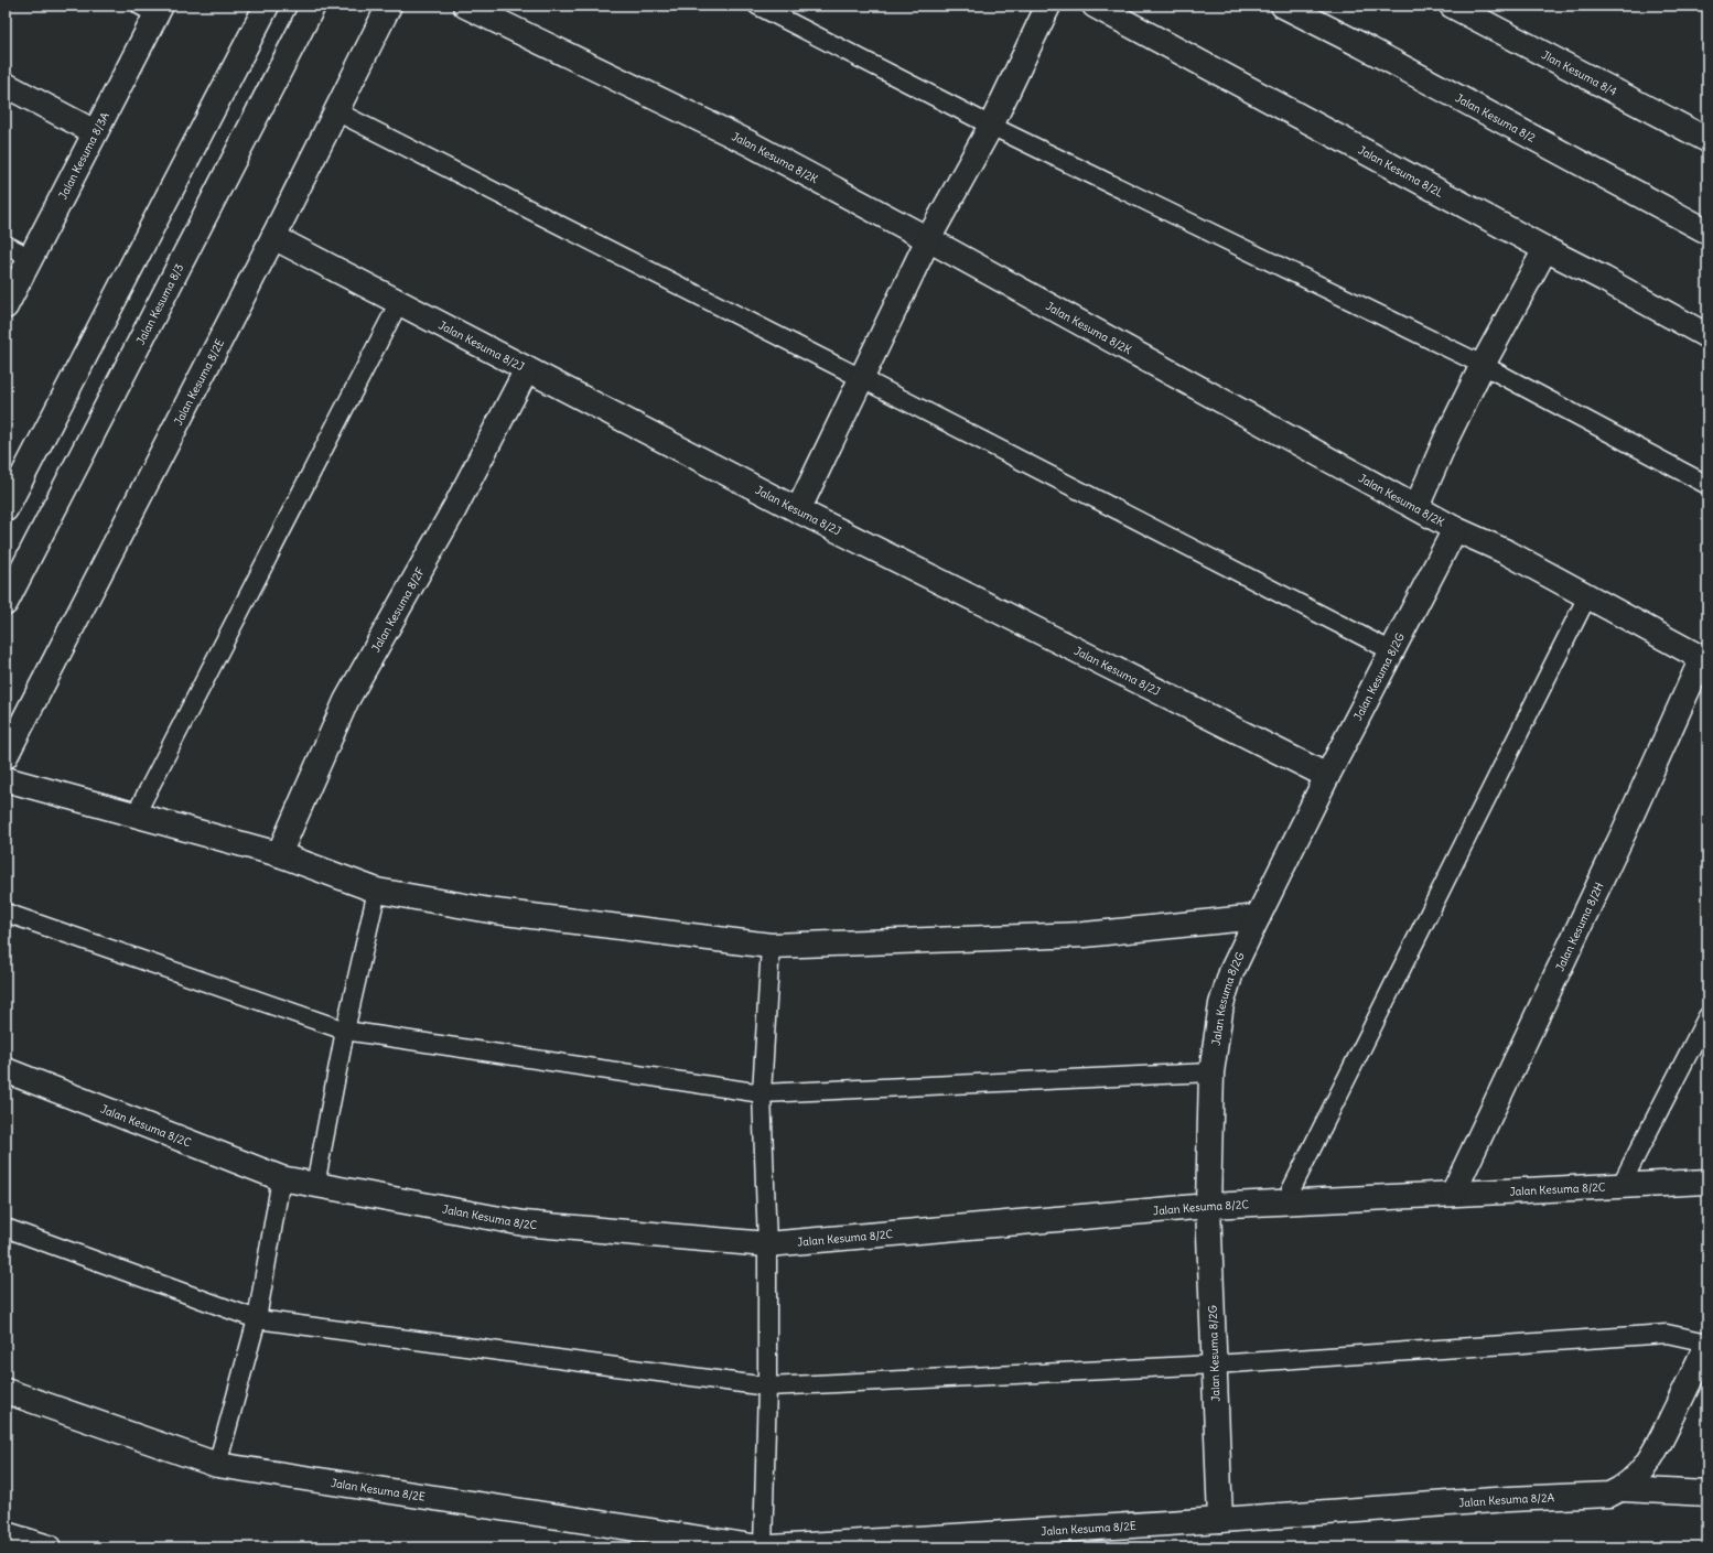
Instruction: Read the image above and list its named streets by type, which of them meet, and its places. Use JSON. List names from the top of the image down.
{
  "streets": {
    "street": [
      "Jlan Kesuma 8/4",
      "Jalan Kesuma 8/2",
      "Jalan Kesuma 8/3A",
      "Jalan Kesuma 8/2K",
      "Jalan Kesuma 8/2L",
      "Jalan Kesuma 8/3",
      "Jalan Kesuma 8/2J",
      "Jalan Kesuma 8/2E",
      "Jalan Kesuma 8/2F",
      "Jalan Kesuma 8/2G",
      "Jalan Kesuma 8/2H",
      "Jalan Kesuma 8/2C",
      "Jalan Kesuma 8/2A"
    ]
  },
  "crossings": [
    ["Jalan Kesuma 8/2K", "Jalan Kesuma 8/2G"],
    ["Jalan Kesuma 8/2K", "Jalan Kesuma 8/2H"],
    ["Jalan Kesuma 8/2J", "Jalan Kesuma 8/2E"],
    ["Jalan Kesuma 8/2J", "Jalan Kesuma 8/2F"],
    ["Jalan Kesuma 8/2J", "Jalan Kesuma 8/2G"],
    ["Jalan Kesuma 8/2E", "Jalan Kesuma 8/2G"],
    ["Jalan Kesuma 8/2E", "Jalan Kesuma 8/2A"],
    ["Jalan Kesuma 8/2G", "Jalan Kesuma 8/2C"],
    ["Jalan Kesuma 8/2G", "Jalan Kesuma 8/2A"],
    ["Jalan Kesuma 8/2H", "Jalan Kesuma 8/2C"]
  ]
}
